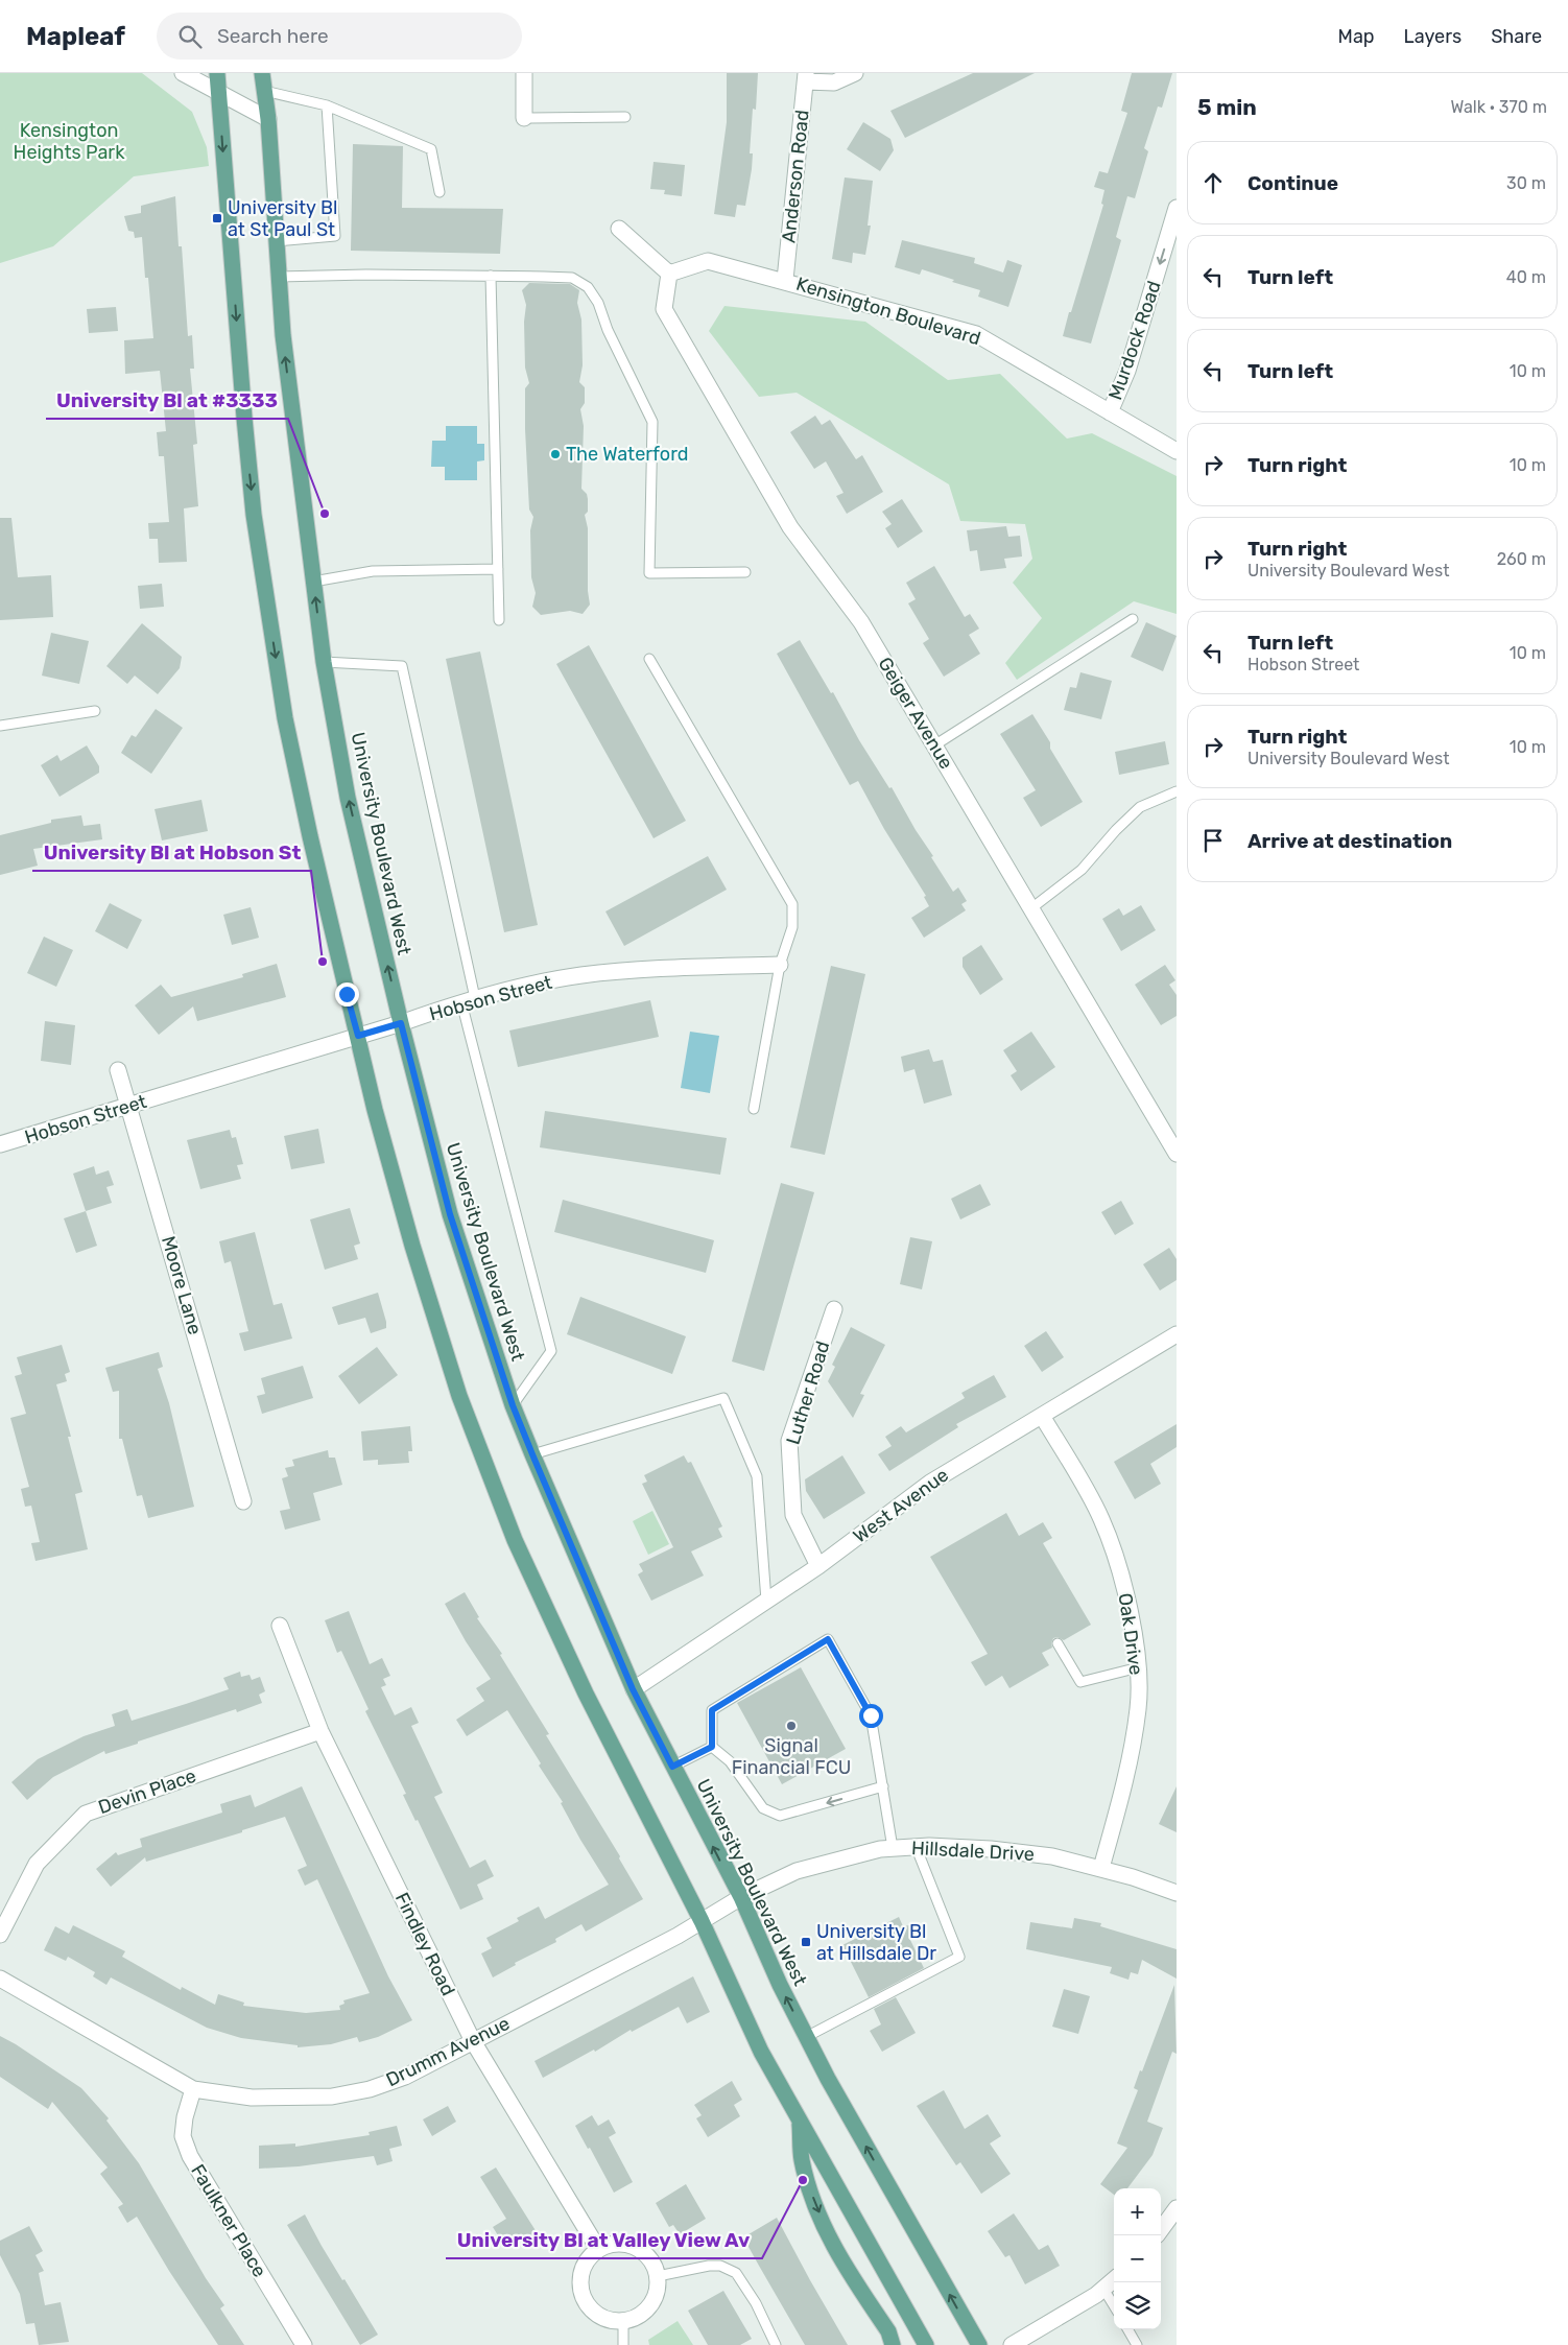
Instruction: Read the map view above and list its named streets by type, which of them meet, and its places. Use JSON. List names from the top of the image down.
{
  "streets": {
    "main road": ["University Boulevard West"],
    "street": [
      "Anderson Road",
      "Kensington Boulevard",
      "Murdock Road",
      "Geiger Avenue",
      "Hobson Street",
      "Moore Lane",
      "Luther Road",
      "West Avenue",
      "Oak Drive",
      "Devin Place",
      "Hillsdale Drive",
      "Findley Road",
      "Drumm Avenue",
      "Faulkner Place"
    ]
  },
  "crossings": [
    ["Anderson Road", "Kensington Boulevard"],
    ["Kensington Boulevard", "Murdock Road"],
    ["Kensington Boulevard", "Geiger Avenue"],
    ["University Boulevard West", "Hobson Street"],
    ["University Boulevard West", "West Avenue"],
    ["University Boulevard West", "Hillsdale Drive"],
    ["University Boulevard West", "Drumm Avenue"],
    ["Hobson Street", "Moore Lane"],
    ["Luther Road", "West Avenue"],
    ["West Avenue", "Oak Drive"],
    ["Oak Drive", "Hillsdale Drive"],
    ["Devin Place", "Findley Road"],
    ["Hillsdale Drive", "Drumm Avenue"],
    ["Findley Road", "Drumm Avenue"],
    ["Drumm Avenue", "Faulkner Place"]
  ],
  "one_way": ["Murdock Road"],
  "parks": ["Kensington Heights Park"],
  "places": {
    "transit": ["University Bl at St Paul St", "University Bl at Hillsdale Dr"],
    "other": [
      "The Waterford",
      "University Bl at #3333",
      "University Bl at Hobson St",
      "Signal Financial FCU",
      "University Bl at Valley View Av"
    ]
  },
  "page": {
    "header": "Mapleaf",
    "search": "Search here",
    "nav": ["Map", "Layers", "Share"],
    "heading": ["5 min", "Walk · 370 m"],
    "list": [
      ["Continue", "30 m"],
      ["Turn left", "40 m"],
      ["Turn left", "10 m"],
      ["Turn right", "10 m"],
      ["Turn right", "University Boulevard West", "260 m"],
      ["Turn left", "Hobson Street", "10 m"],
      ["Turn right", "University Boulevard West", "10 m"],
      "Arrive at destination"
    ],
    "map_buttons": ["+", "−"]
  }
}
